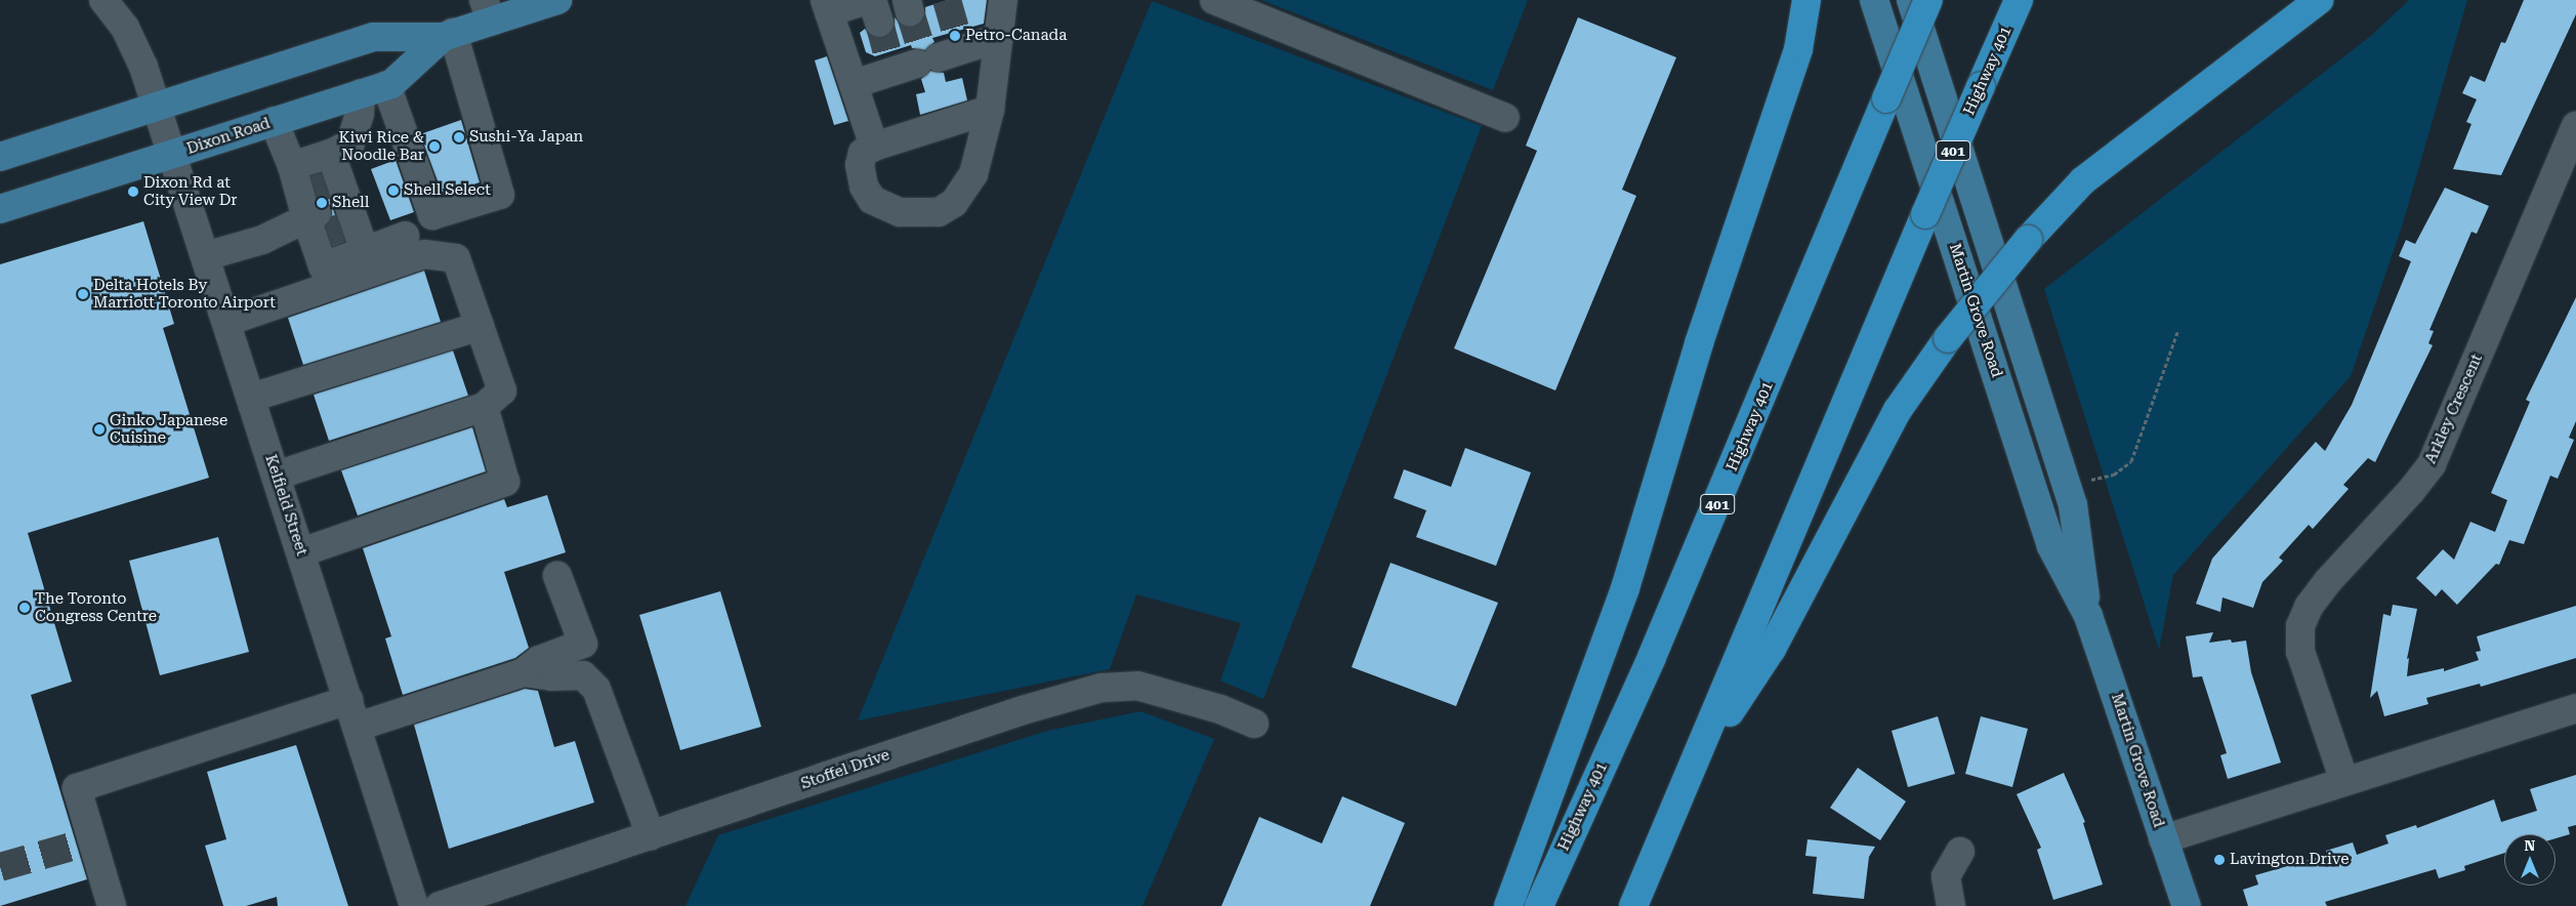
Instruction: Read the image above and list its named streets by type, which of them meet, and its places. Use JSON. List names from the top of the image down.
{
  "streets": {
    "highway": ["Highway 401", "401"],
    "main road": ["Dixon Road", "Martin Grove Road"],
    "street": ["Arkley Crescent", "Kelfield Street", "Stoffel Drive"]
  },
  "crossings": [
    ["Dixon Road", "Kelfield Street"]
  ],
  "places": [
    "Petro-Canada",
    "Sushi-Ya Japan",
    "Kiwi Rice & Noodle Bar",
    "Shell Select",
    "Dixon Rd at City View Dr",
    "Shell",
    "Delta Hotels By Marriott Toronto Airport",
    "Ginko Japanese Cuisine",
    "The Toronto Congress Centre",
    "Lavington Drive"
  ],
  "north": "top"
}
